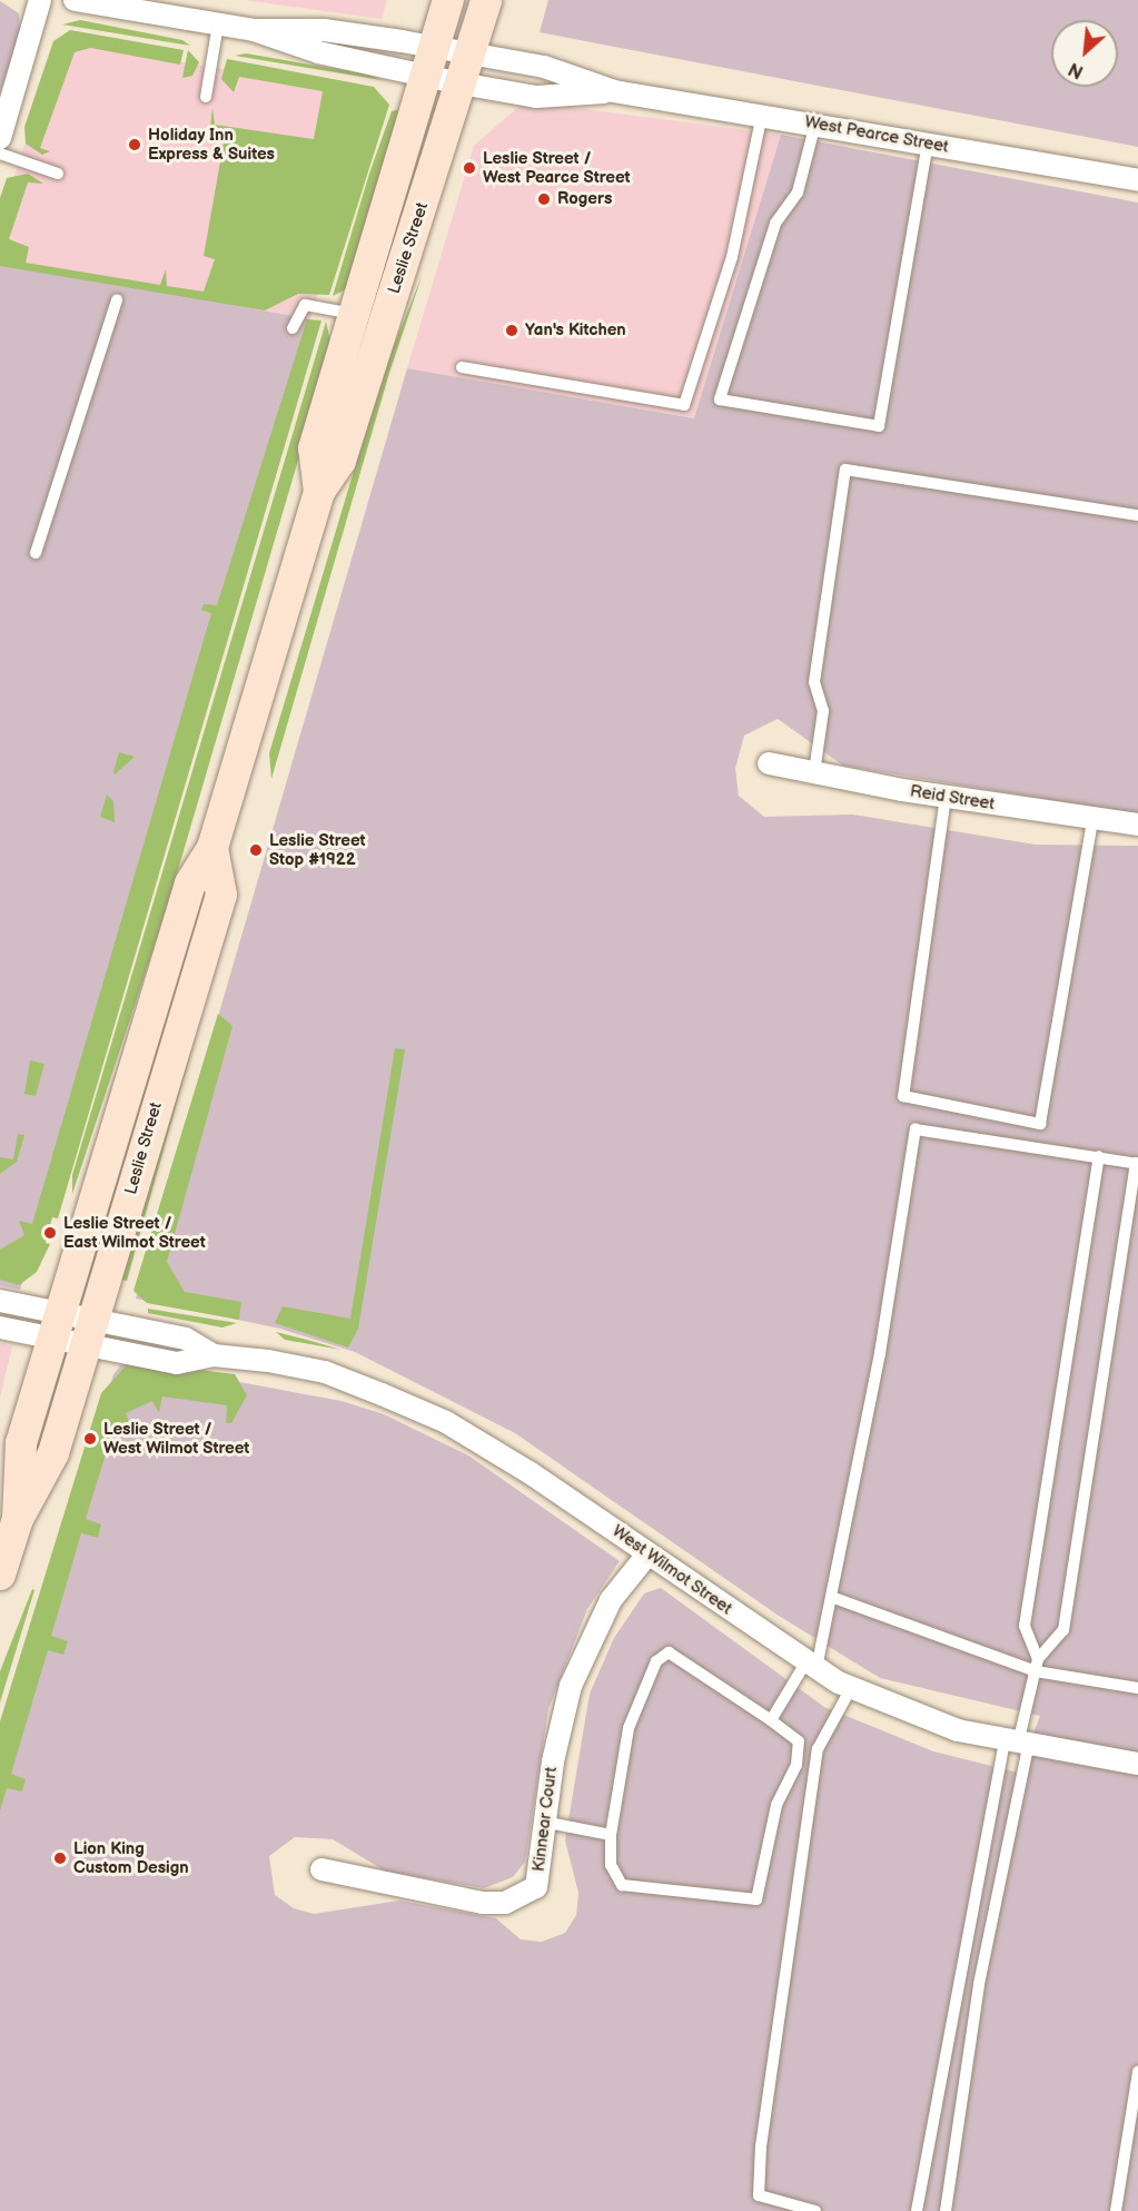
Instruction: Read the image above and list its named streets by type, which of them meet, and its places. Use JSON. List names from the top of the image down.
{
  "streets": {
    "main road": ["Leslie Street"],
    "street": [
      "West Pearce Street",
      "Reid Street",
      "West Wilmot Street",
      "Kinnear Court"
    ]
  },
  "crossings": [
    ["West Pearce Street", "Leslie Street"],
    ["Leslie Street", "West Wilmot Street"],
    ["West Wilmot Street", "Kinnear Court"]
  ],
  "places": [
    "Holiday Inn Express & Suites",
    "Leslie Street / West Pearce Street",
    "Rogers",
    "Yan's Kitchen",
    "Leslie Street Stop #1922",
    "Leslie Street / East Wilmot Street",
    "Leslie Street / West Wilmot Street",
    "Lion King Custom Design"
  ],
  "north": "bottom left"
}
